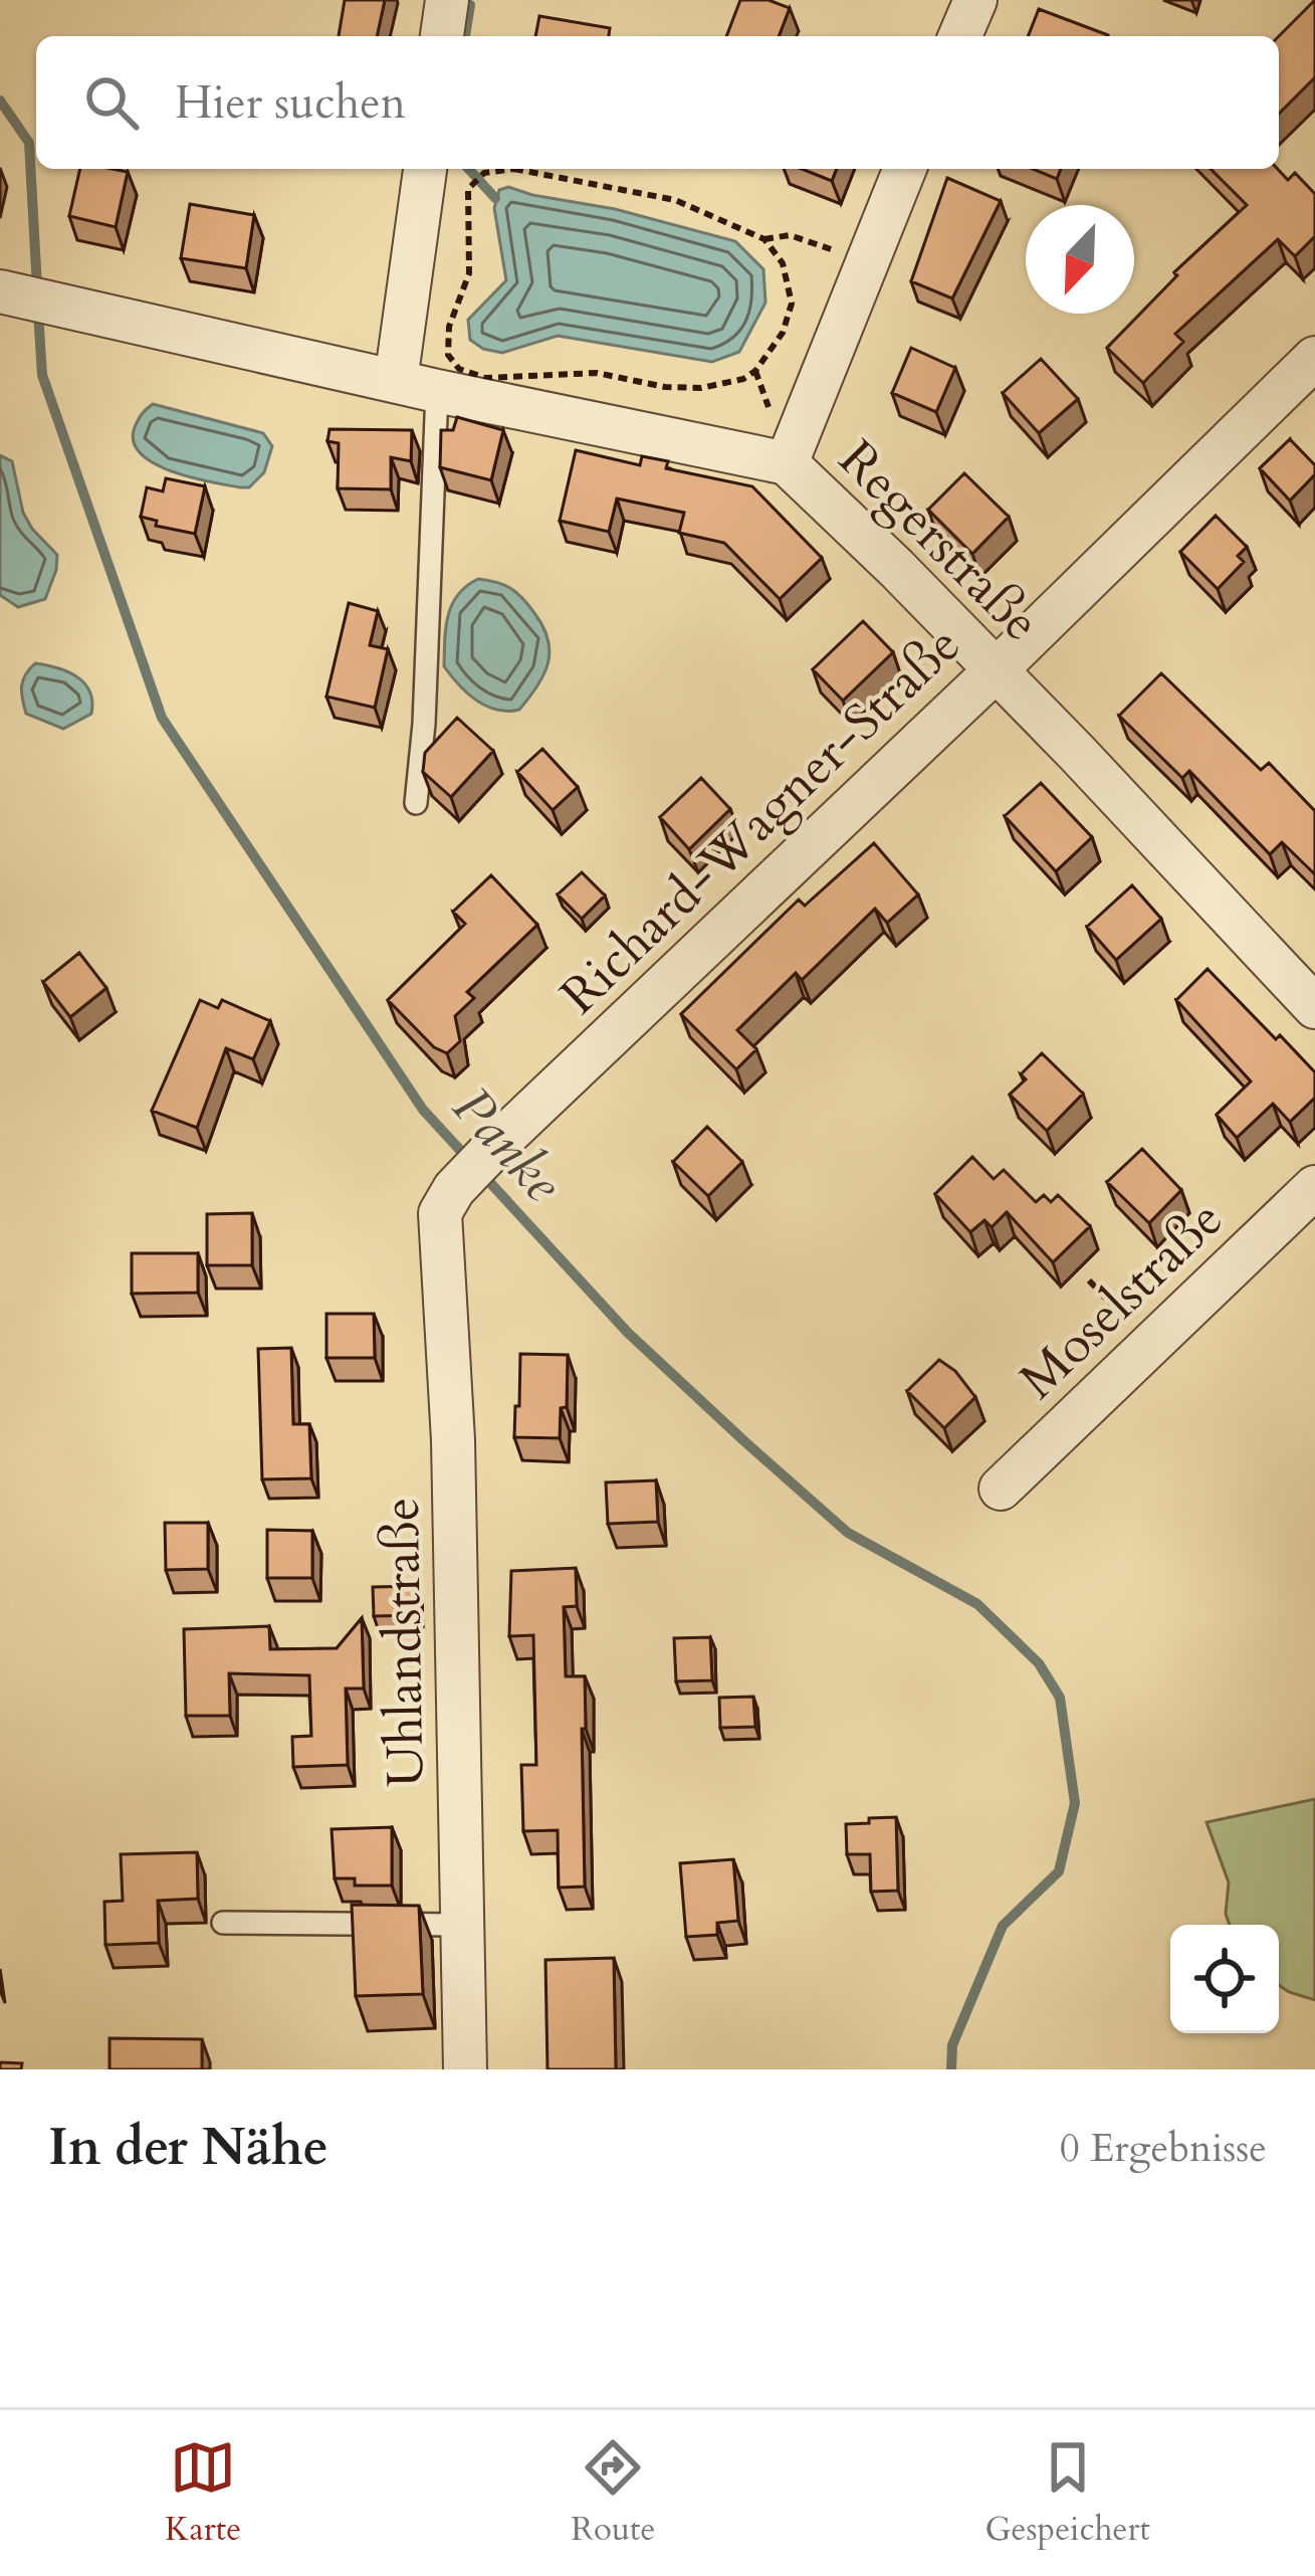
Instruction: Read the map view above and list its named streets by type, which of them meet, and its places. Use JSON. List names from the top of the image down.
{
  "streets": {
    "street": [
      "Regerstraße",
      "Richard-Wagner-Straße",
      "Moselstraße",
      "Uhlandstraße"
    ]
  },
  "crossings": [
    ["Regerstraße", "Richard-Wagner-Straße"],
    ["Richard-Wagner-Straße", "Uhlandstraße"]
  ],
  "water": ["Panke"],
  "north": "bottom left",
  "page": {
    "search": "Hier suchen",
    "heading": ["In der Nähe", "0 Ergebnisse"],
    "nav": ["Karte", "Route", "Gespeichert"]
  }
}
